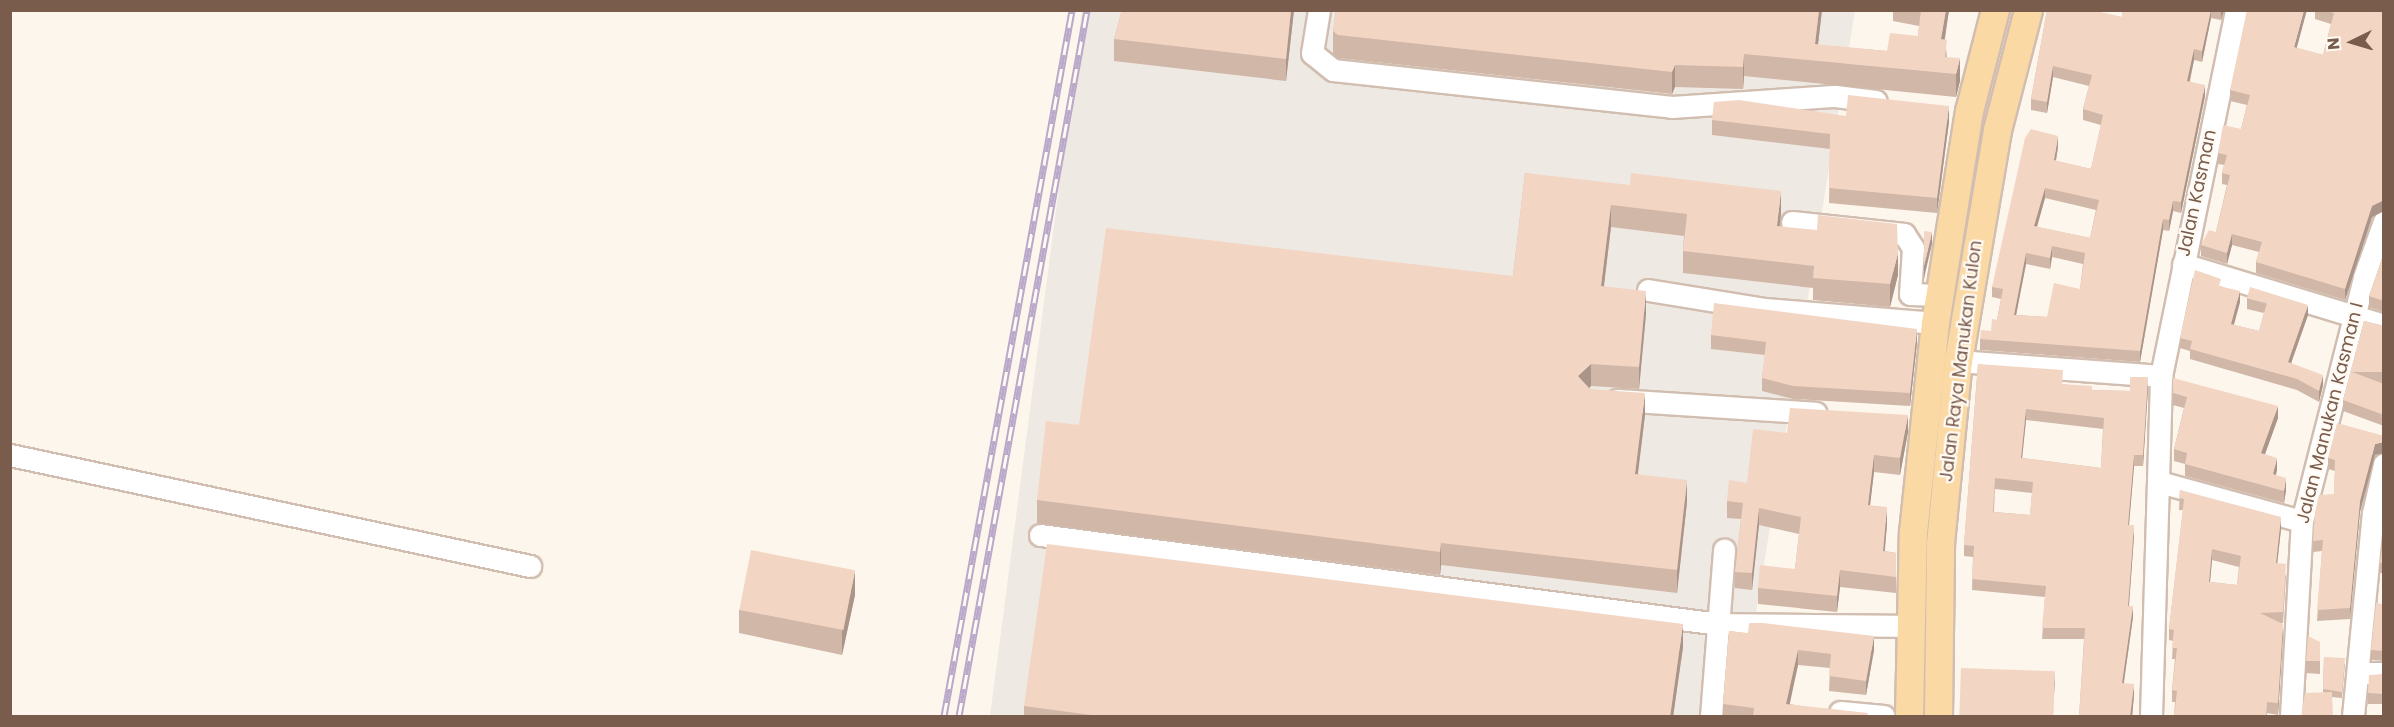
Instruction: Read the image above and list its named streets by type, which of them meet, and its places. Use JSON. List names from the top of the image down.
{
  "streets": {
    "main road": ["Jalan Raya Manukan Kulon"],
    "street": ["Jalan Kasman", "Jalan Manukan Kasman I"]
  },
  "north": "left"
}
